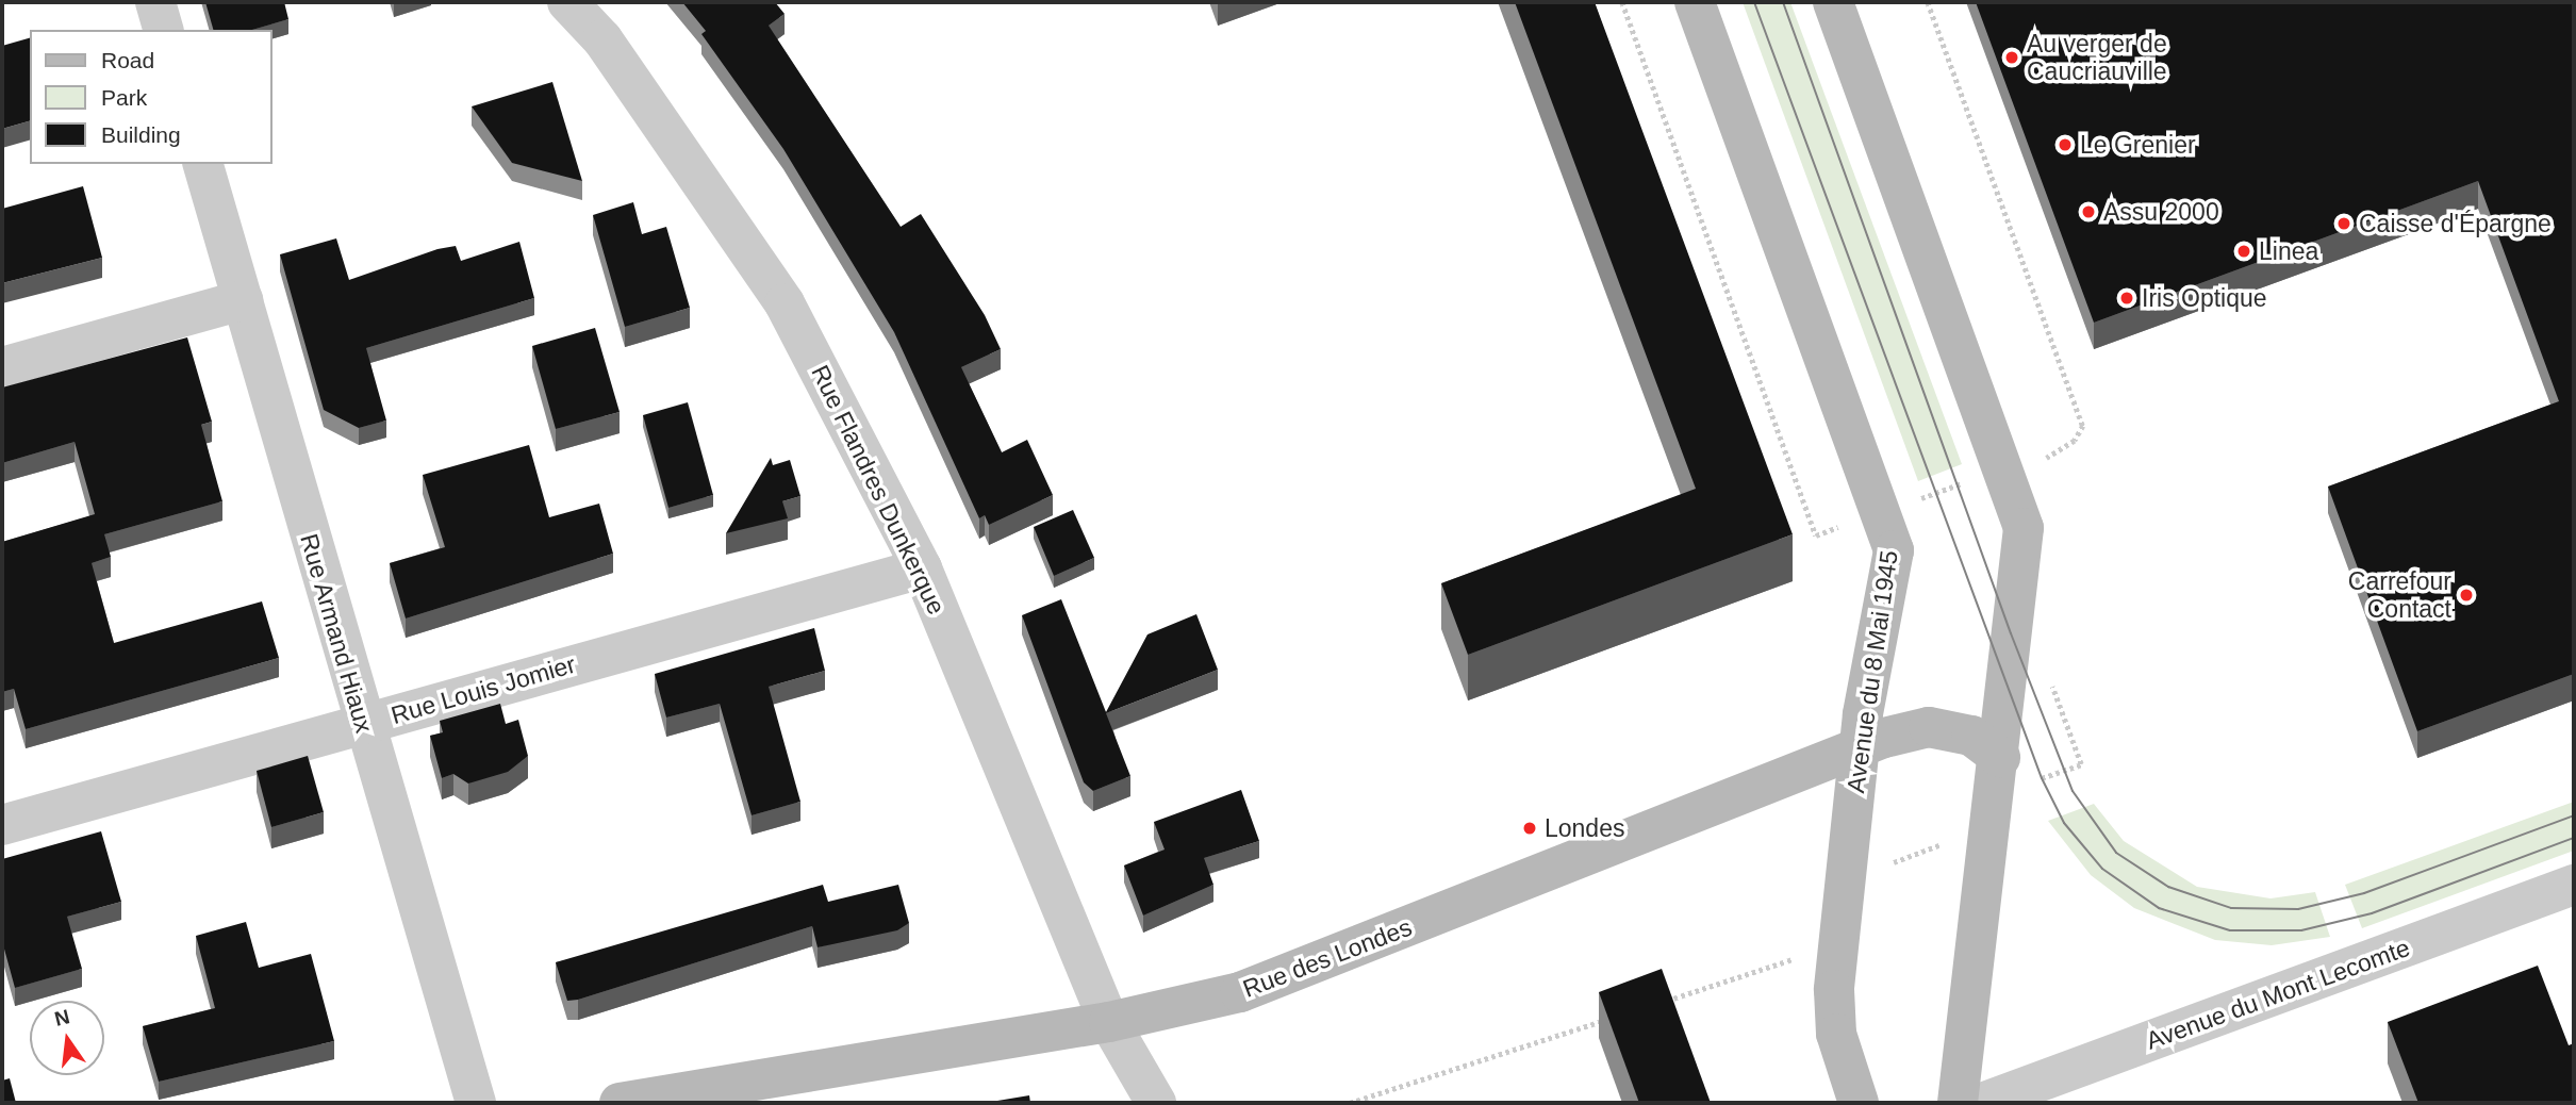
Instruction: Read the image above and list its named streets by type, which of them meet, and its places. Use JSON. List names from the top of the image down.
{
  "streets": {
    "street": [
      "Rue Flandres Dunkerque",
      "Rue Armand Hiaux",
      "Avenue du 8 Mai 1945",
      "Rue Louis Jomier",
      "Rue des Londes",
      "Avenue du Mont Lecomte"
    ]
  },
  "crossings": [
    ["Rue Flandres Dunkerque", "Rue Louis Jomier"],
    ["Rue Flandres Dunkerque", "Rue des Londes"],
    ["Rue Armand Hiaux", "Rue Louis Jomier"],
    ["Avenue du 8 Mai 1945", "Rue des Londes"]
  ],
  "places": [
    "Au verger de Caucriauville",
    "Le Grenier",
    "Assu 2000",
    "Caisse d'Épargne",
    "Linea",
    "Iris Optique",
    "Carrefour Contact",
    "Londes"
  ],
  "legend": ["Road", "Park", "Building"],
  "north": "top"
}
